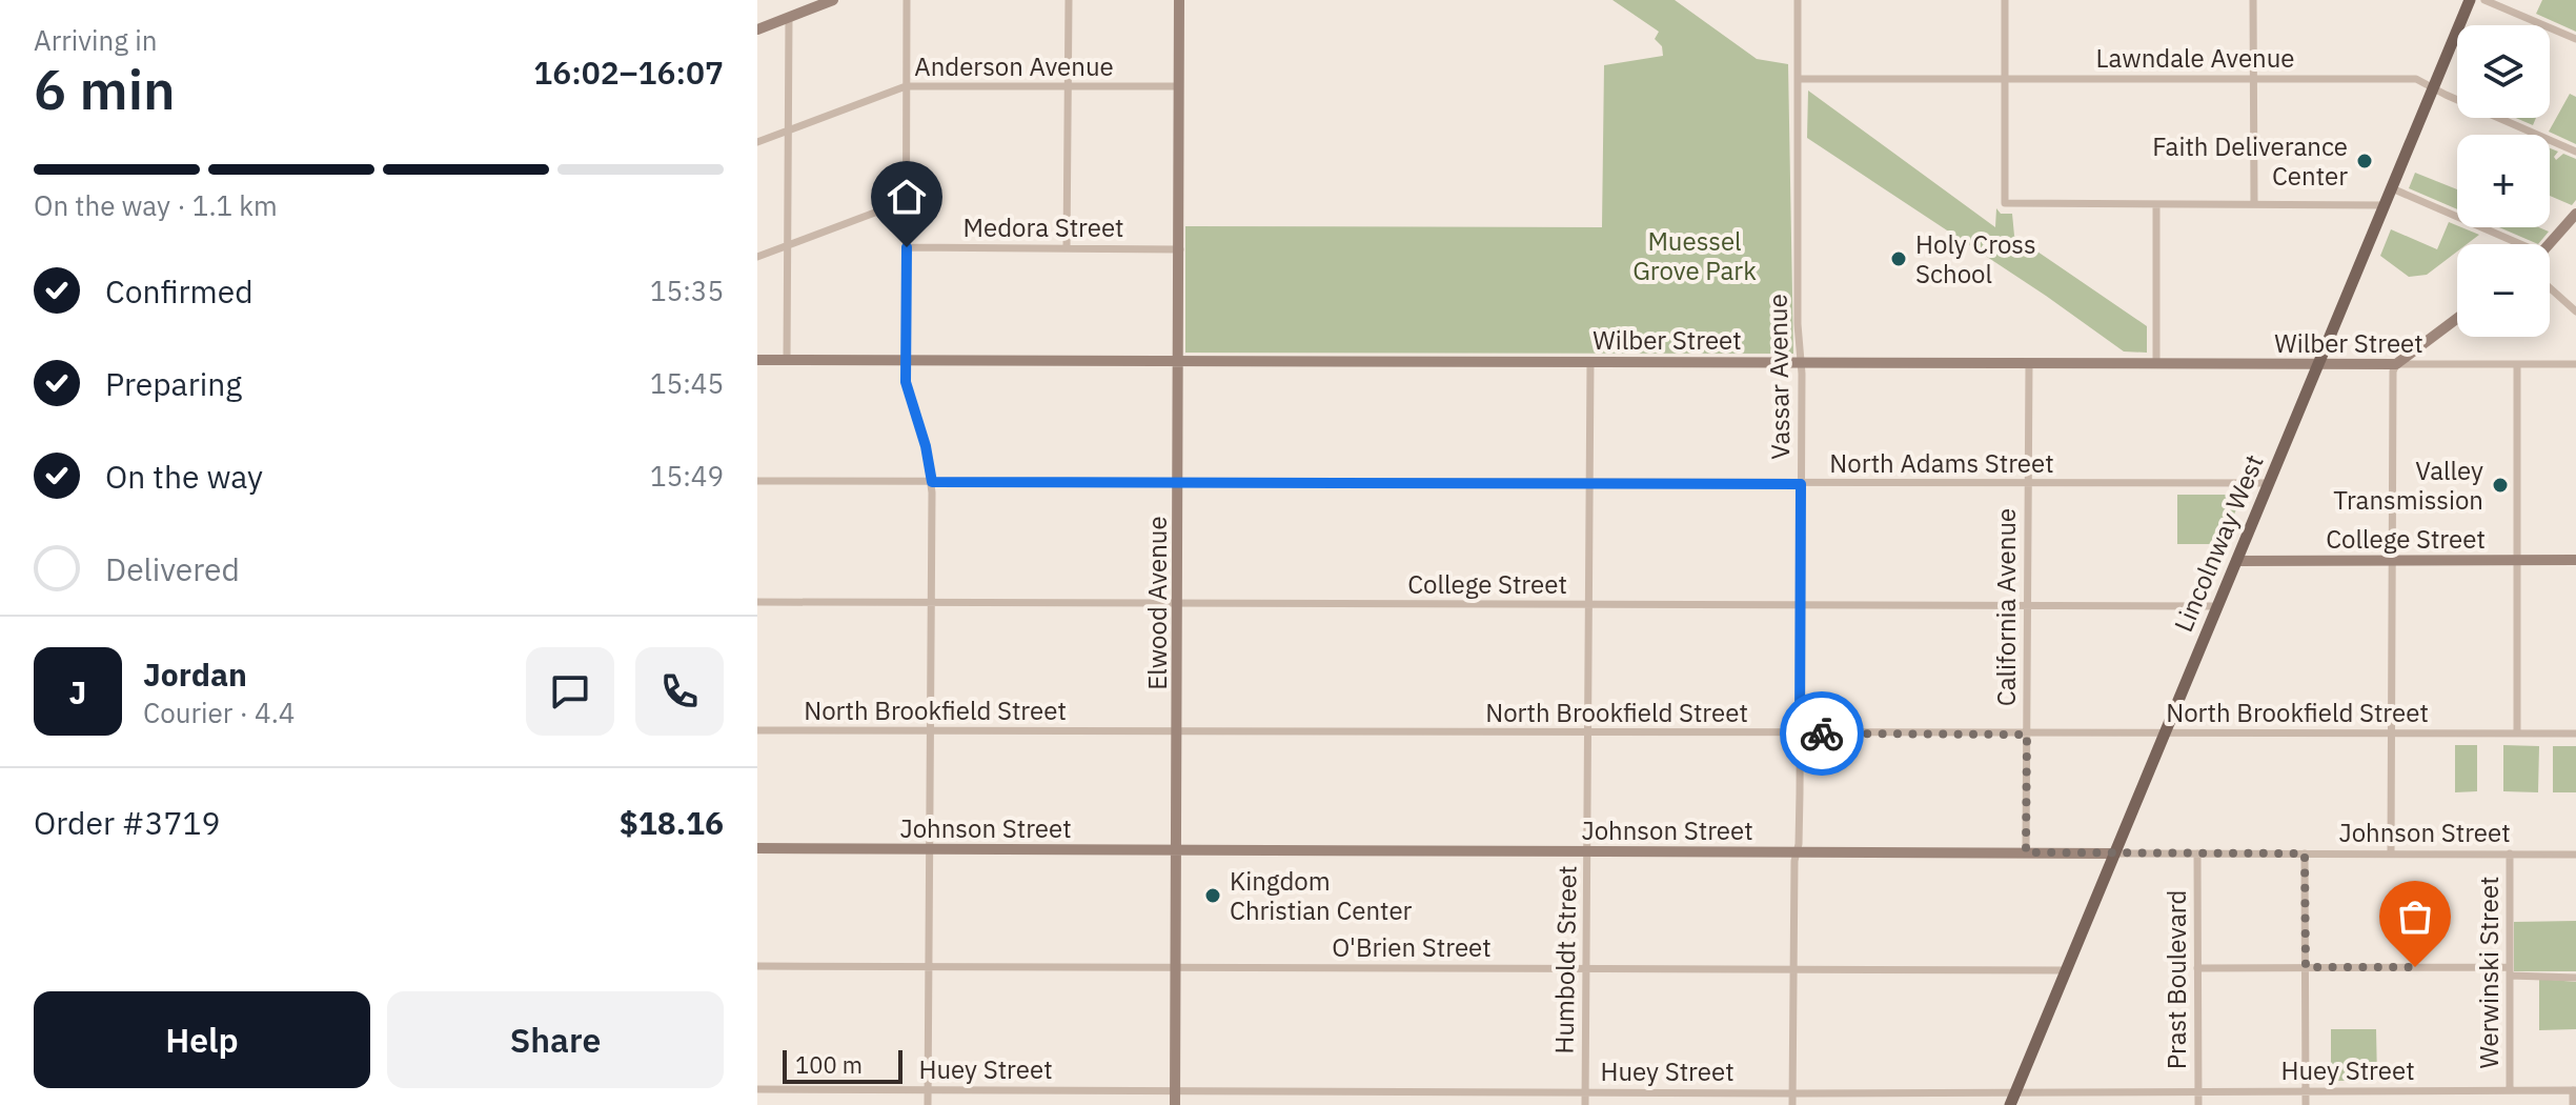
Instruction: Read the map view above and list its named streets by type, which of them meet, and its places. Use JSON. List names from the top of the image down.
{
  "streets": {
    "main road": ["Lincolnway West"],
    "street": [
      "Lawndale Avenue",
      "Anderson Avenue",
      "Medora Street",
      "Wilber Street",
      "Vassar Avenue",
      "North Adams Street",
      "College Street",
      "Elwood Avenue",
      "California Avenue",
      "North Brookfield Street",
      "Johnson Street",
      "O'Brien Street",
      "Humboldt Street",
      "Werwinski Street",
      "Prast Boulevard",
      "Huey Street"
    ]
  },
  "crossings": [
    ["Lawndale Avenue", "Vassar Avenue"],
    ["Lawndale Avenue", "Lincolnway West"],
    ["Anderson Avenue", "Elwood Avenue"],
    ["Medora Street", "Elwood Avenue"],
    ["Wilber Street", "Vassar Avenue"],
    ["Wilber Street", "Lincolnway West"],
    ["Wilber Street", "Elwood Avenue"],
    ["Wilber Street", "California Avenue"],
    ["Wilber Street", "Humboldt Street"],
    ["Vassar Avenue", "North Adams Street"],
    ["Vassar Avenue", "College Street"],
    ["Vassar Avenue", "North Brookfield Street"],
    ["Vassar Avenue", "Johnson Street"],
    ["Vassar Avenue", "O'Brien Street"],
    ["Vassar Avenue", "Huey Street"],
    ["North Adams Street", "Lincolnway West"],
    ["North Adams Street", "Elwood Avenue"],
    ["North Adams Street", "California Avenue"],
    ["North Adams Street", "Humboldt Street"],
    ["College Street", "Lincolnway West"],
    ["College Street", "Elwood Avenue"],
    ["College Street", "California Avenue"],
    ["College Street", "Humboldt Street"],
    ["Lincolnway West", "North Brookfield Street"],
    ["Lincolnway West", "Johnson Street"],
    ["Lincolnway West", "O'Brien Street"],
    ["Lincolnway West", "Huey Street"],
    ["Elwood Avenue", "North Brookfield Street"],
    ["Elwood Avenue", "Johnson Street"],
    ["Elwood Avenue", "O'Brien Street"],
    ["Elwood Avenue", "Huey Street"],
    ["California Avenue", "North Brookfield Street"],
    ["California Avenue", "Johnson Street"],
    ["North Brookfield Street", "Humboldt Street"],
    ["Johnson Street", "Humboldt Street"],
    ["Johnson Street", "Werwinski Street"],
    ["Johnson Street", "Prast Boulevard"],
    ["O'Brien Street", "Humboldt Street"],
    ["Humboldt Street", "Huey Street"],
    ["Werwinski Street", "Huey Street"],
    ["Prast Boulevard", "Huey Street"]
  ],
  "parks": ["Muessel Grove Park"],
  "places": [
    "Faith Deliverance Center",
    "Holy Cross School",
    "Valley Transmission",
    "Kingdom Christian Center"
  ],
  "scale_bar": "100 m",
  "page": {
    "heading": ["6 min", "Arriving in", "16:02–16:07"],
    "panel": [
      "Jordan",
      "Courier · 4.4",
      "Order #3719",
      "$18.16"
    ],
    "map_buttons": ["+", "−"],
    "bar": "On the way · 1.1 km",
    "list": [
      ["Confirmed", "15:35"],
      ["Preparing", "15:45"],
      ["On the way", "15:49"],
      "Delivered"
    ],
    "round": "J",
    "buttons": ["Help", "Share"],
    "scale": "100 m"
  }
}
